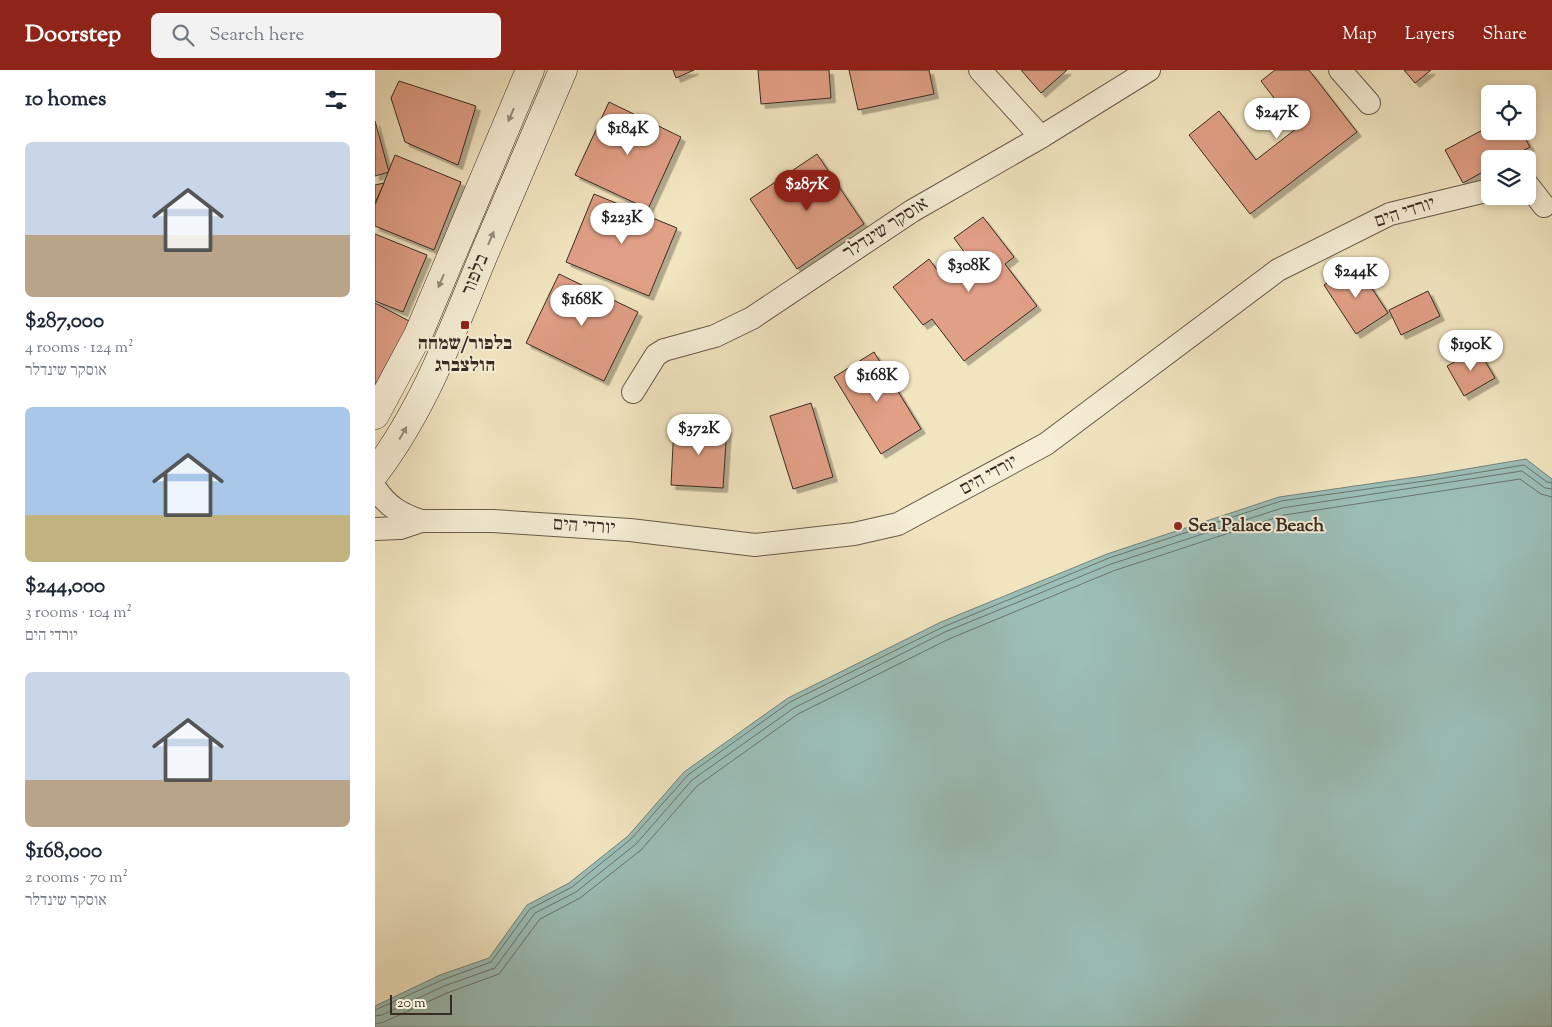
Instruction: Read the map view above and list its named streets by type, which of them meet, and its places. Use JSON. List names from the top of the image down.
{
  "streets": {
    "street": ["יורדי הים", "אוסקר שינדלר", "בלפור"]
  },
  "crossings": [
    ["יורדי הים", "בלפור"]
  ],
  "places": {
    "transit": ["בלפור/שמחה הולצברג"],
    "other": ["Sea Palace Beach"]
  },
  "scale_bar": "20 m",
  "page": {
    "header": "Doorstep",
    "search": "Search here",
    "nav": ["Map", "Layers", "Share"],
    "heading": "10 homes",
    "price": [
      "$247K",
      "$184K",
      "$287K",
      "$223K",
      "$308K",
      "$244K",
      "$168K",
      "$190K",
      "$168K",
      "$372K"
    ],
    "list": [
      {
        "name": "$287,000",
        "note": "4 rooms · 124 m² · אוסקר שינדלר"
      },
      {
        "name": "$244,000",
        "note": "3 rooms · 104 m² · יורדי הים"
      },
      {
        "name": "$168,000",
        "note": "2 rooms · 70 m² · אוסקר שינדלר"
      }
    ],
    "scale": "20 m"
  }
}
